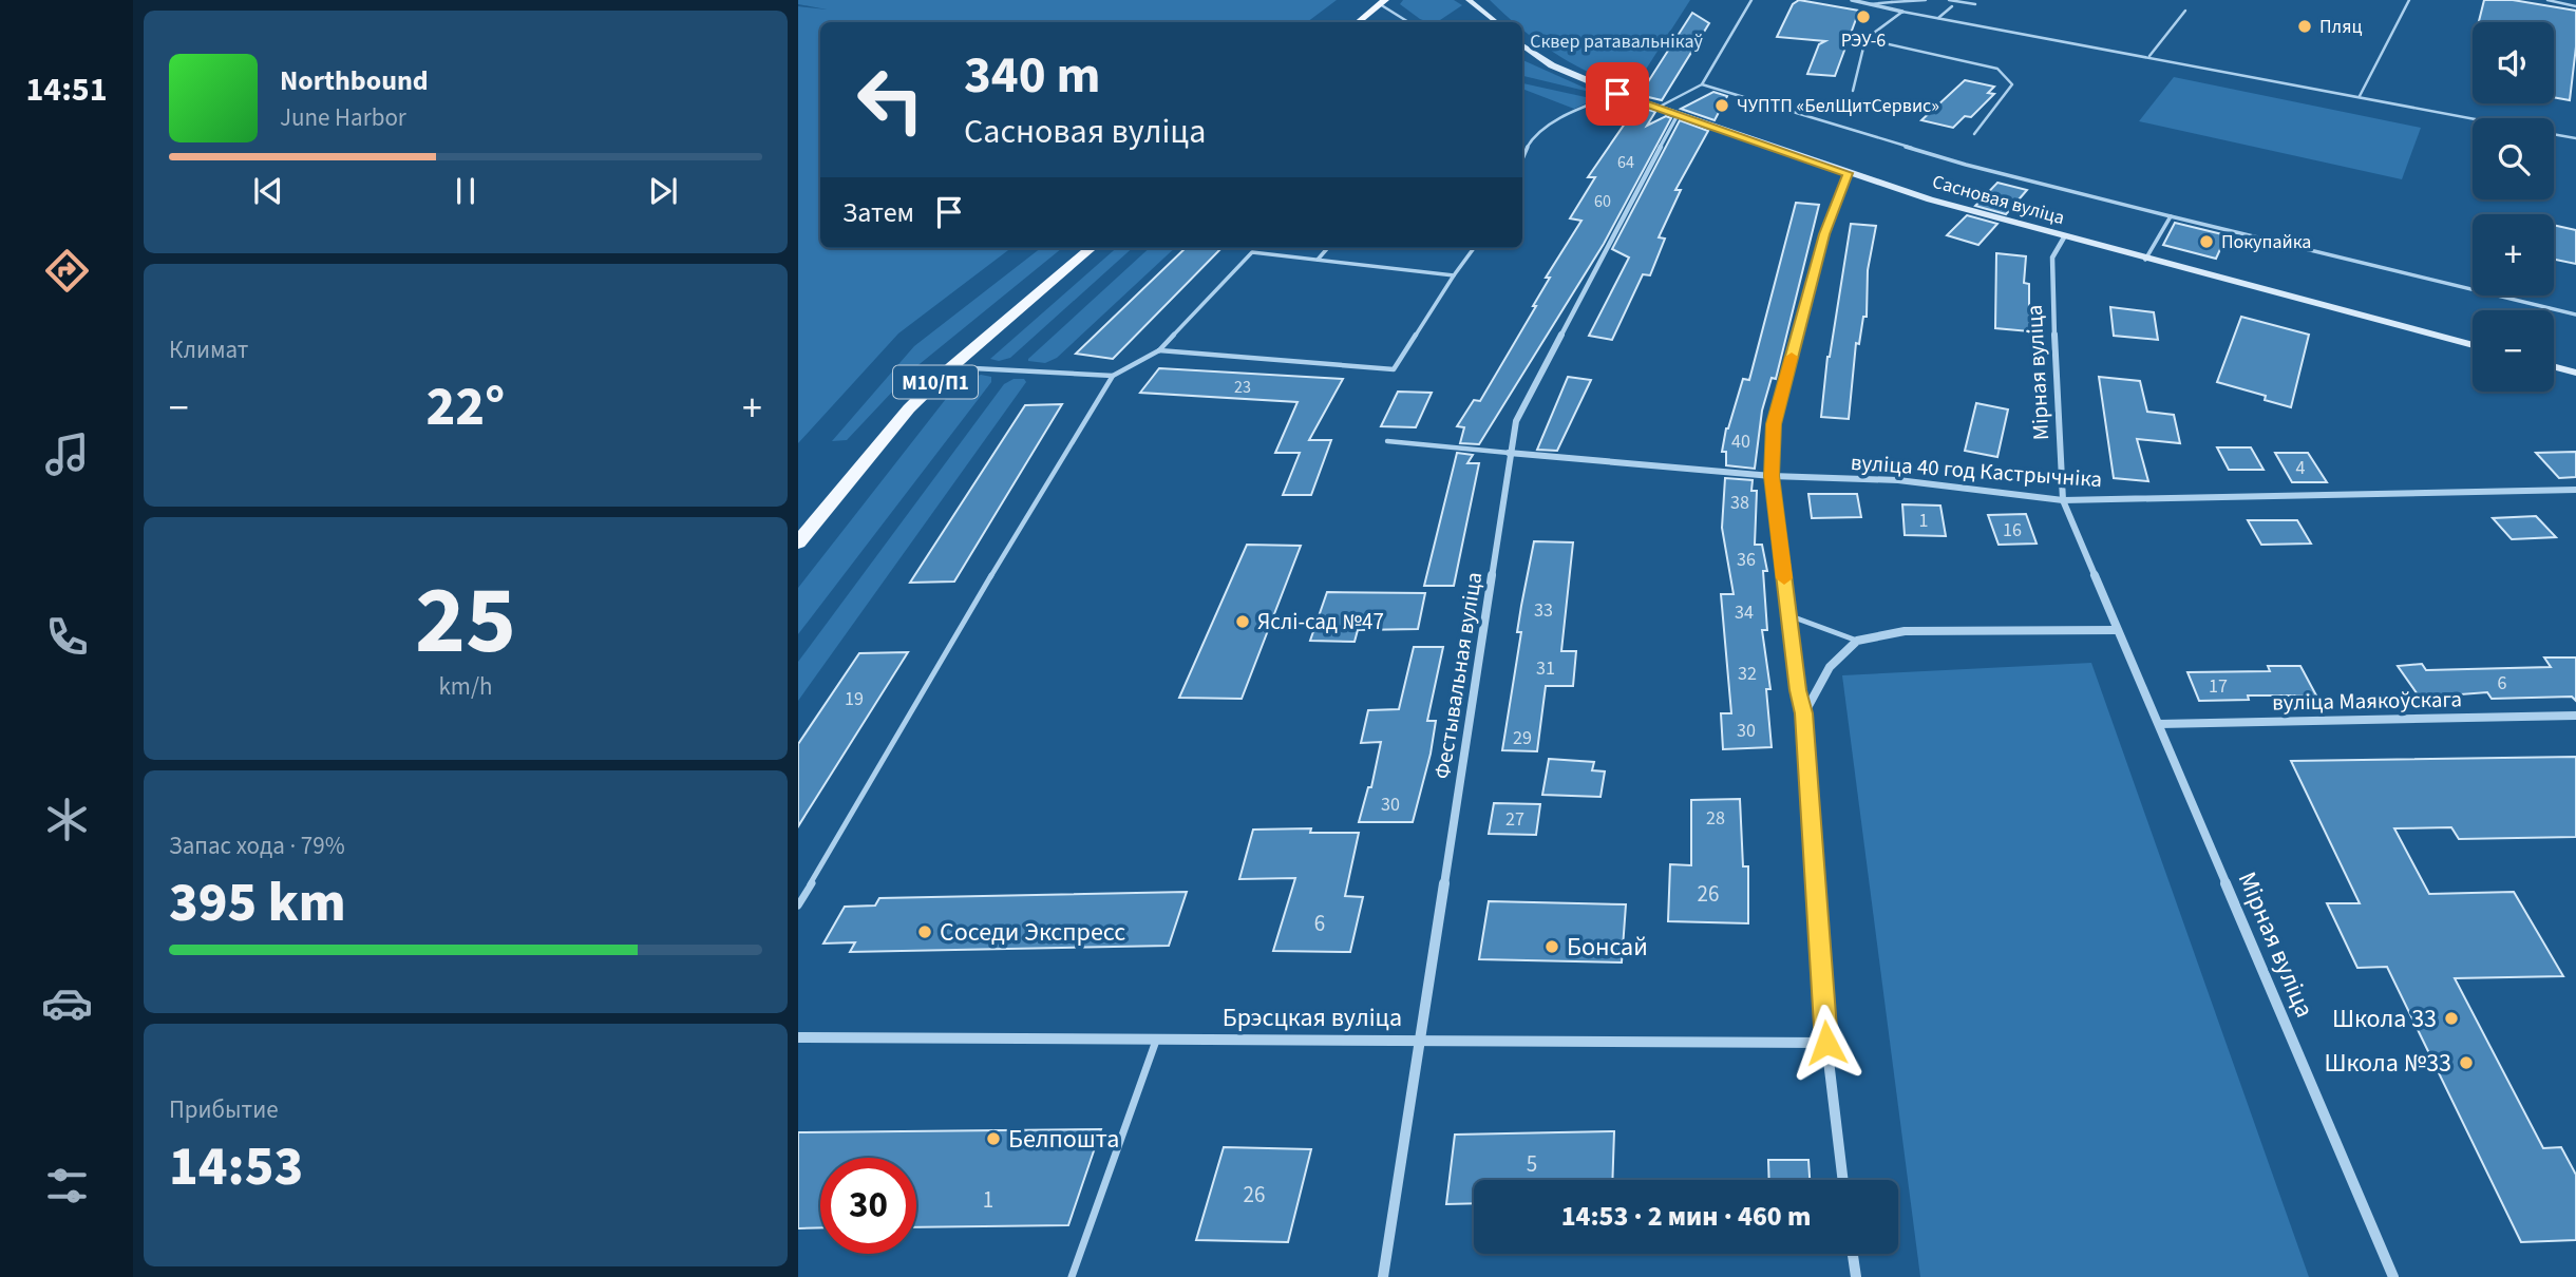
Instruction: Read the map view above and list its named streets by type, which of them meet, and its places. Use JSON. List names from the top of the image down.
{
  "streets": {
    "main road": ["Сасновая вуліца", "М10/П1"],
    "street": [
      "Мірная вуліца",
      "вуліца 40 год Кастрычніка",
      "Фестывальная вуліца",
      "вуліца Маякоўскага",
      "Брэсцкая вуліца"
    ]
  },
  "crossings": [
    ["Сасновая вуліца", "Мірная вуліца"],
    ["Сасновая вуліца", "Фестывальная вуліца"],
    ["Мірная вуліца", "вуліца 40 год Кастрычніка"],
    ["Мірная вуліца", "вуліца Маякоўскага"],
    ["вуліца 40 год Кастрычніка", "Фестывальная вуліца"],
    ["Фестывальная вуліца", "Брэсцкая вуліца"]
  ],
  "parks": ["Сквер ратавальнікаў"],
  "places": [
    "РЭУ-6",
    "Пляц",
    "ЧУПТП «БелЩитСервис»",
    "Покупайка",
    "Яслі-сад №47",
    "Соседи Экспресс",
    "Бонсай",
    "Школа 33",
    "Школа №33",
    "Белпошта"
  ],
  "house_numbers": [
    "64",
    "60",
    "23",
    "40",
    "4",
    "38",
    "1",
    "16",
    "36",
    "33",
    "34",
    "31",
    "32",
    "6",
    "17",
    "19",
    "30",
    "29",
    "30",
    "28",
    "27",
    "26",
    "6",
    "5",
    "26",
    "1"
  ],
  "page": {
    "tabs": "14:51",
    "map_buttons": ["+", "−"],
    "turn": ["340 m", "Сасновая вуліца"],
    "song": ["Northbound", "June Harbor"],
    "then": "Затем",
    "tile": [
      "Климат",
      ["25", "km/h"],
      ["Запас хода · 79%", "395 km"],
      ["Прибытие", "14:53"]
    ],
    "heat": ["−", "22°", "+"],
    "limit": "30",
    "trip": "14:53 · 2 мин · 460 m"
  }
}
